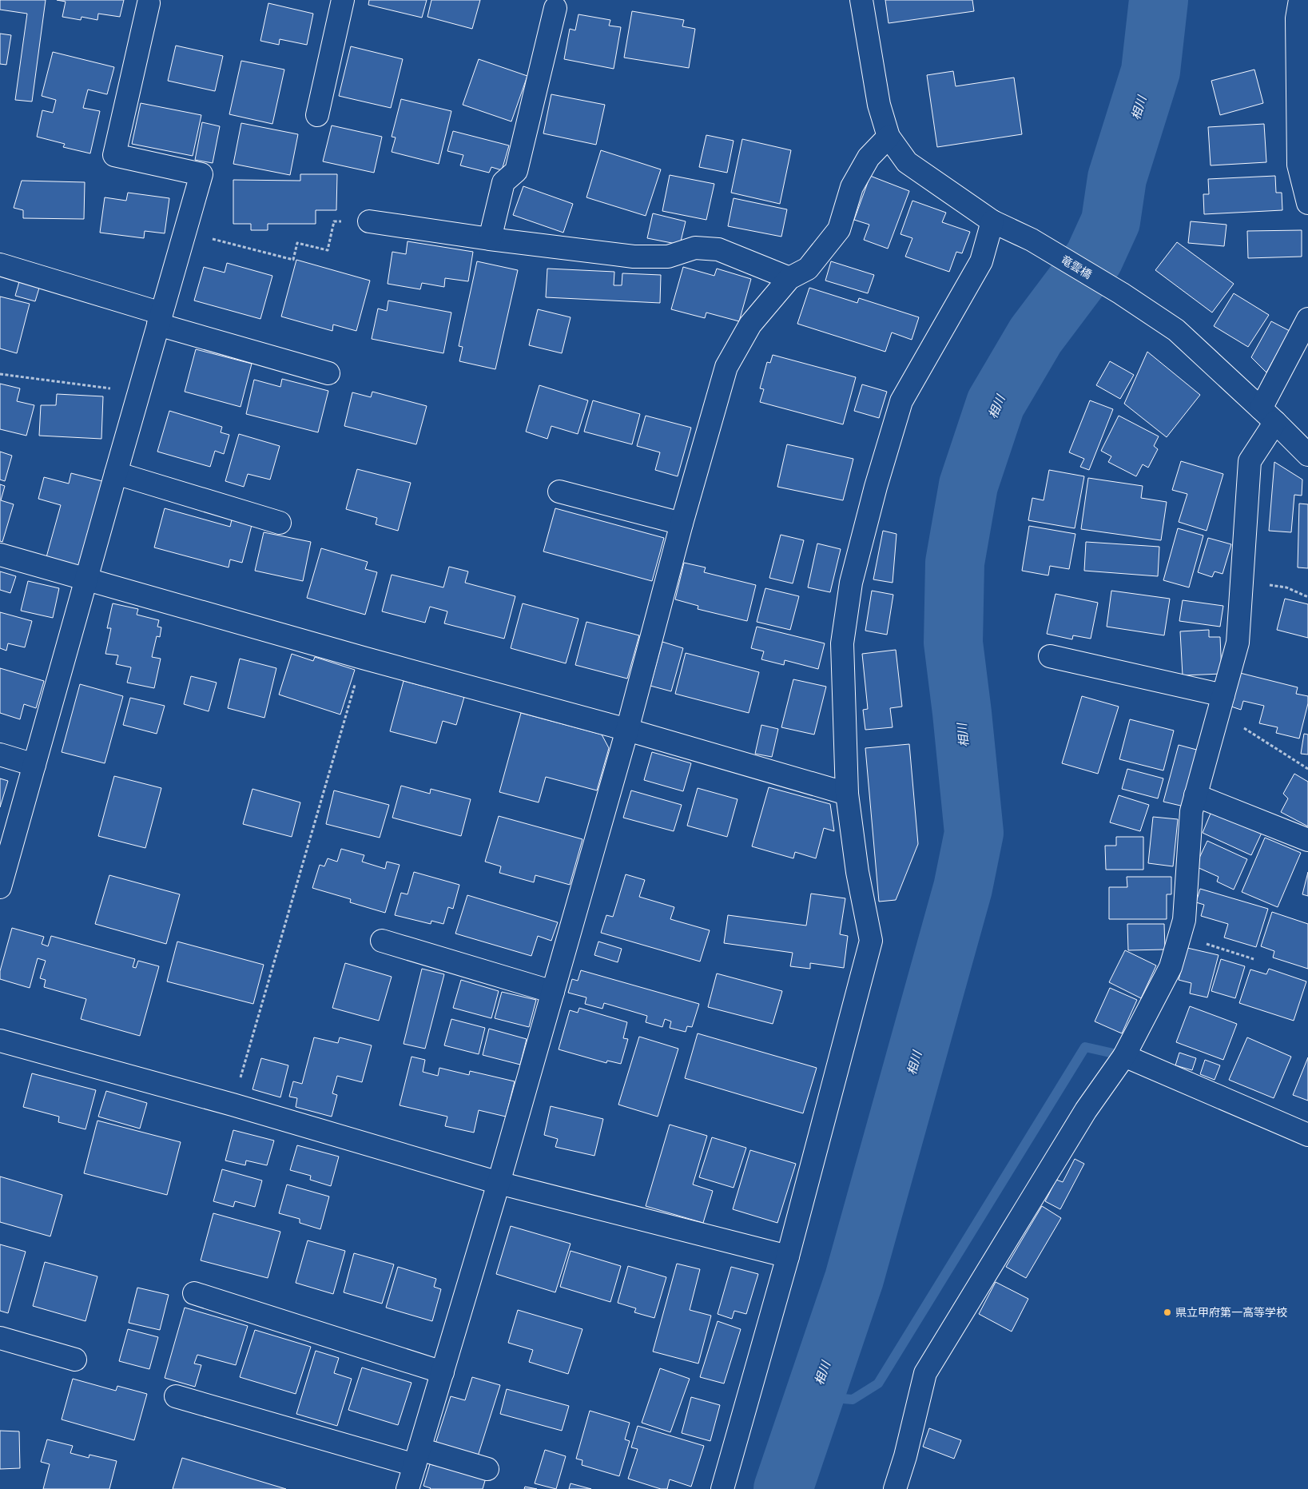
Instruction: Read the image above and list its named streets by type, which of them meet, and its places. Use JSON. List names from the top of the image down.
{
  "streets": {
    "street": ["竜雲橋"]
  },
  "water": ["相川"],
  "places": ["県立甲府第一高等学校"]
}
